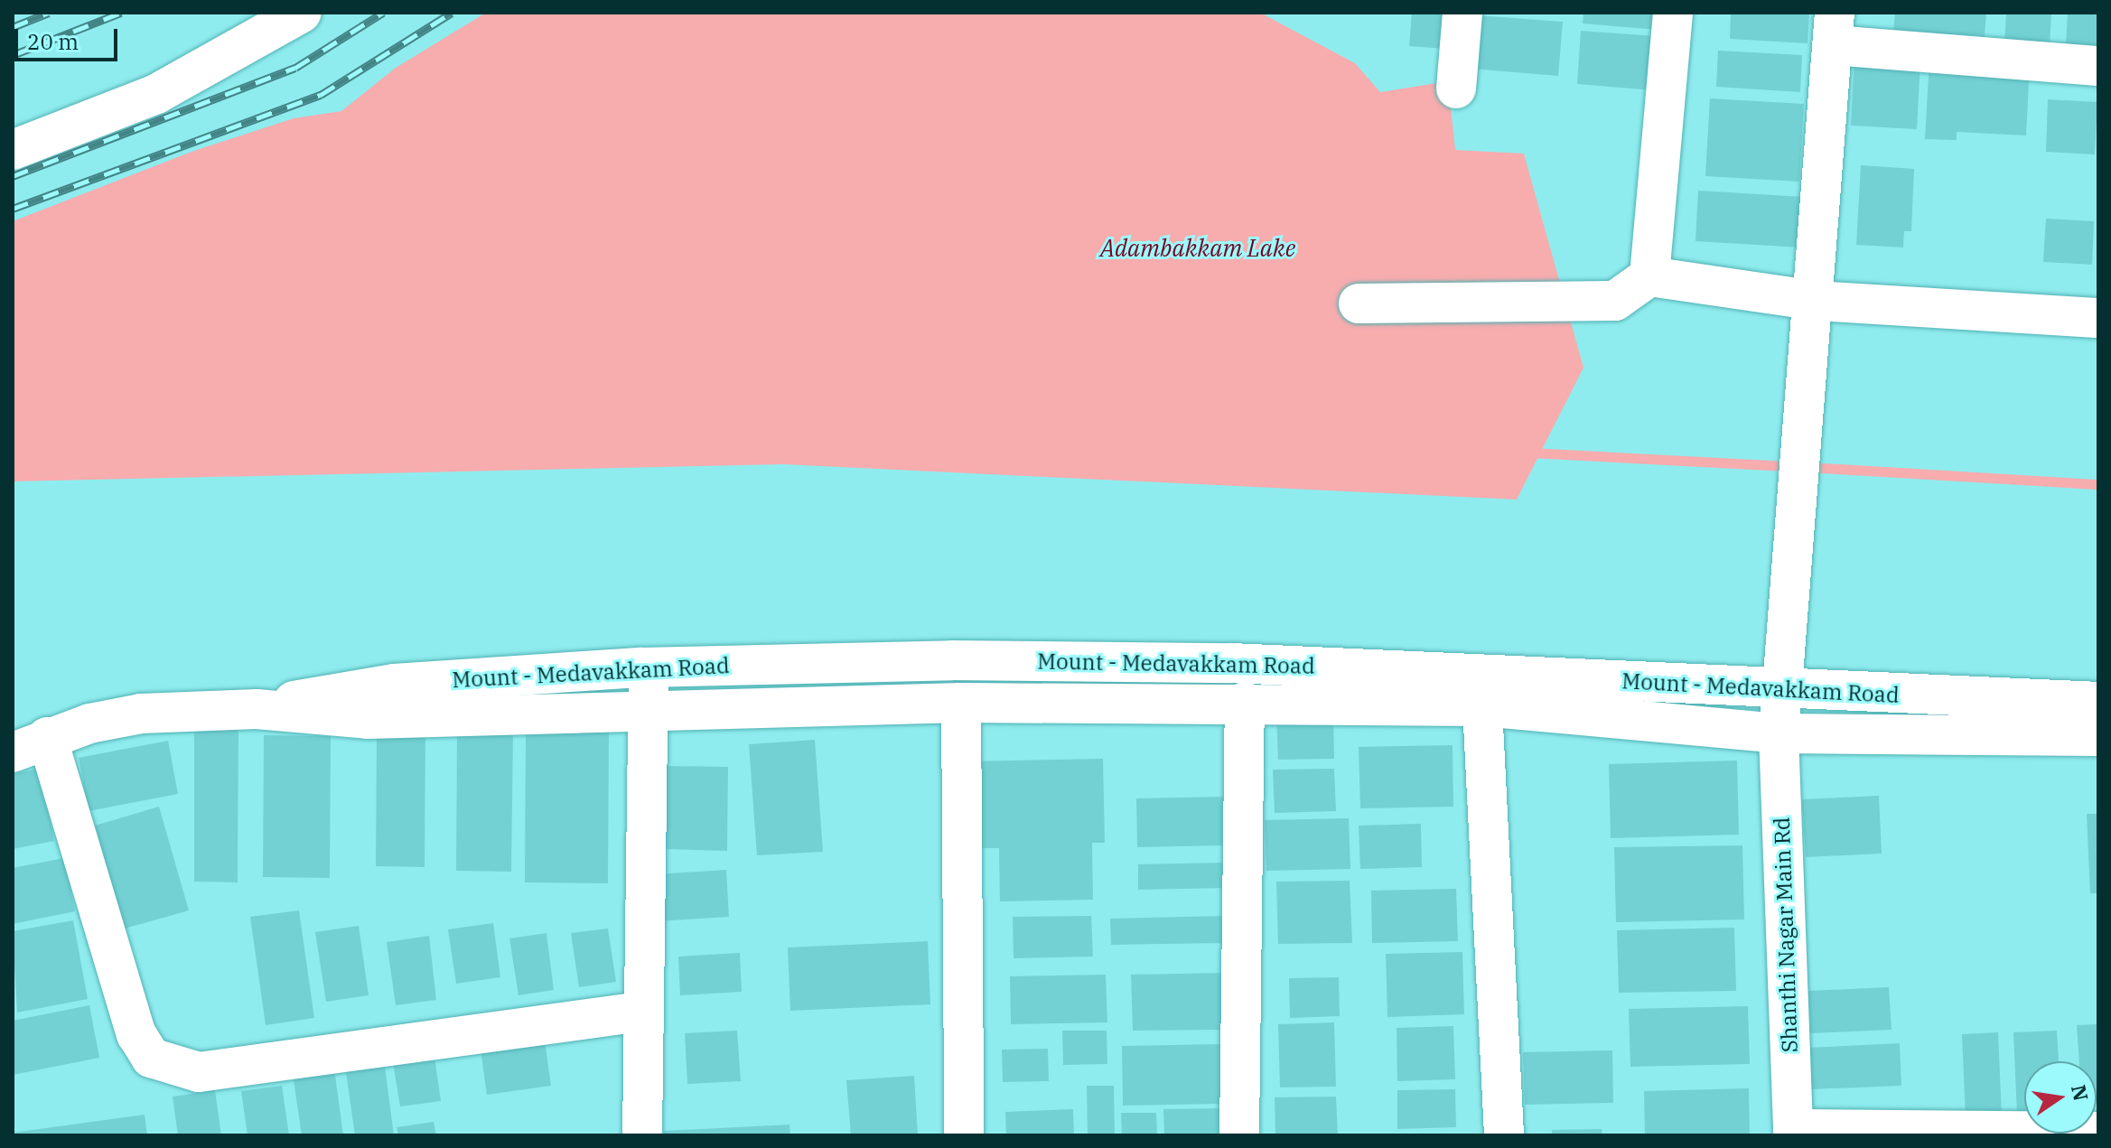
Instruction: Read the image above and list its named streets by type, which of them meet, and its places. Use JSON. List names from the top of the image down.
{
  "streets": {
    "street": ["Mount - Medavakkam Road", "Shanthi Nagar Main Rd"]
  },
  "crossings": [
    ["Mount - Medavakkam Road", "Shanthi Nagar Main Rd"]
  ],
  "water": ["Adambakkam Lake"],
  "scale_bar": "20 m",
  "north": "right"
}
